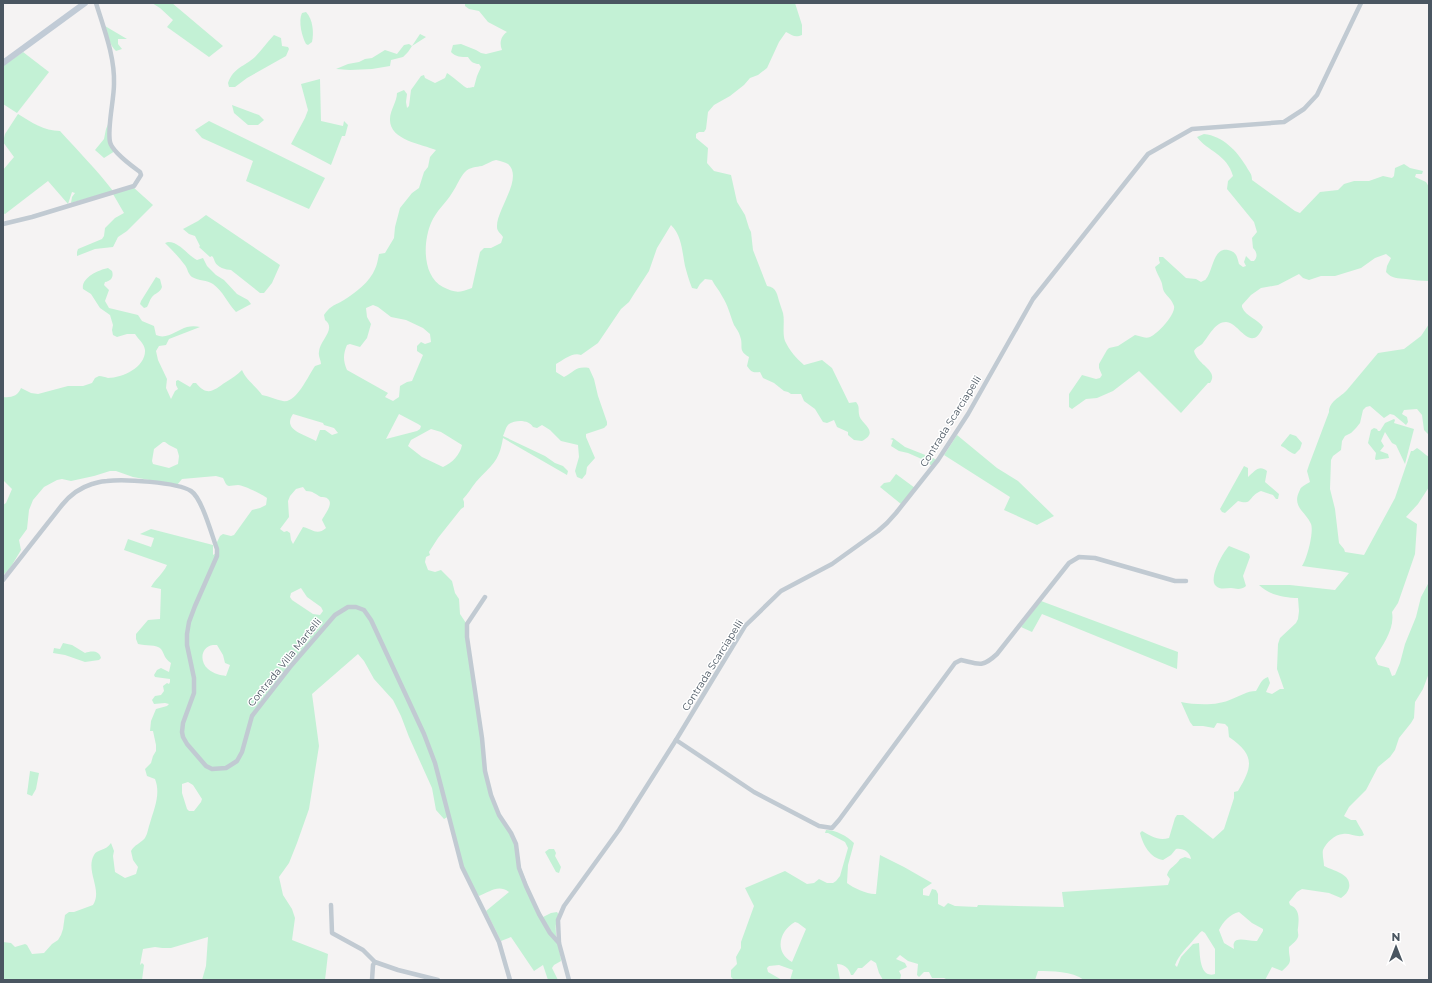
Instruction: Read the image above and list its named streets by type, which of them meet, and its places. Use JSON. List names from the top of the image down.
{
  "streets": {
    "street": ["Contrada Scarciapelli", "Contrada Villa Martelli"]
  },
  "north": "top"
}
